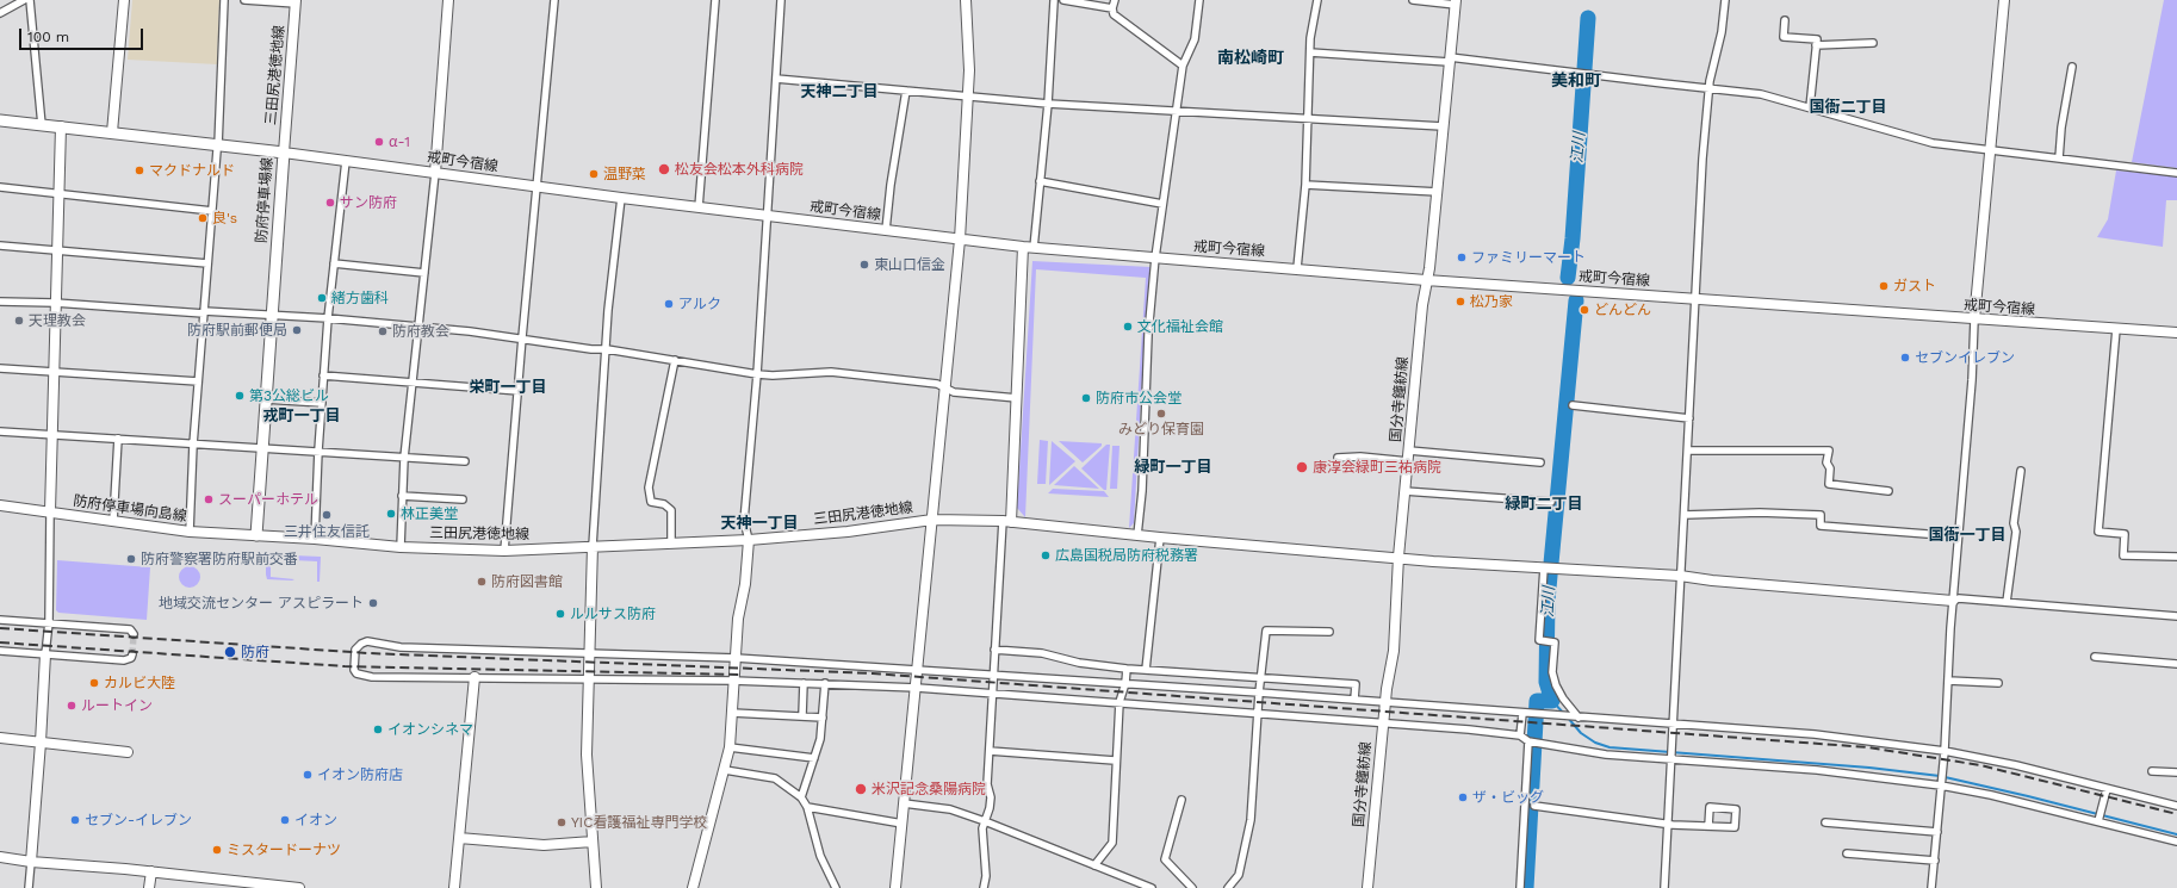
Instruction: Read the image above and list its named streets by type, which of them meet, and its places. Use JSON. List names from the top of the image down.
{
  "streets": {
    "main road": ["防府停車場線"],
    "street": [
      "三田尻港徳地線",
      "戒町今宿線",
      "国分寺鐘紡線",
      "防府停車場向島線"
    ]
  },
  "crossings": [
    ["三田尻港徳地線", "戒町今宿線"],
    ["三田尻港徳地線", "防府停車場線"],
    ["三田尻港徳地線", "防府停車場向島線"],
    ["戒町今宿線", "防府停車場線"],
    ["戒町今宿線", "国分寺鐘紡線"],
    ["防府停車場線", "防府停車場向島線"]
  ],
  "districts": [
    "南松崎町",
    "美和町",
    "天神二丁目",
    "国衙二丁目",
    "栄町一丁目",
    "戎町一丁目",
    "緑町一丁目",
    "緑町二丁目",
    "天神一丁目",
    "国衙一丁目"
  ],
  "water": ["江川"],
  "places": [
    "α-1",
    "松友会松本外科病院",
    "マクドナルド",
    "温野菜",
    "サン防府",
    "良's",
    "ファミリーマート",
    "東山口信金",
    "ガスト",
    "緒方歯科",
    "松乃家",
    "アルク",
    "どんどん",
    "天理教会",
    "文化福祉会館",
    "防府駅前郵便局",
    "防府教会",
    "セブンイレブン",
    "第3公総ビル",
    "防府市公会堂",
    "みどり保育園",
    "康淳会緑町三祐病院",
    "スーパーホテル",
    "林正美堂",
    "三井住友信託",
    "広島国税局防府税務署",
    "防府警察署防府駅前交番",
    "防府図書館",
    "地域交流センター アスピラート",
    "ルルサス防府",
    "防府",
    "カルビ大陸",
    "ルートイン",
    "イオンシネマ",
    "イオン防府店",
    "米沢記念桑陽病院",
    "ザ・ビッグ",
    "セブン-イレブン",
    "イオン",
    "YIC看護福祉専門学校",
    "ミスタードーナツ"
  ],
  "scale_bar": "100 m"
}
